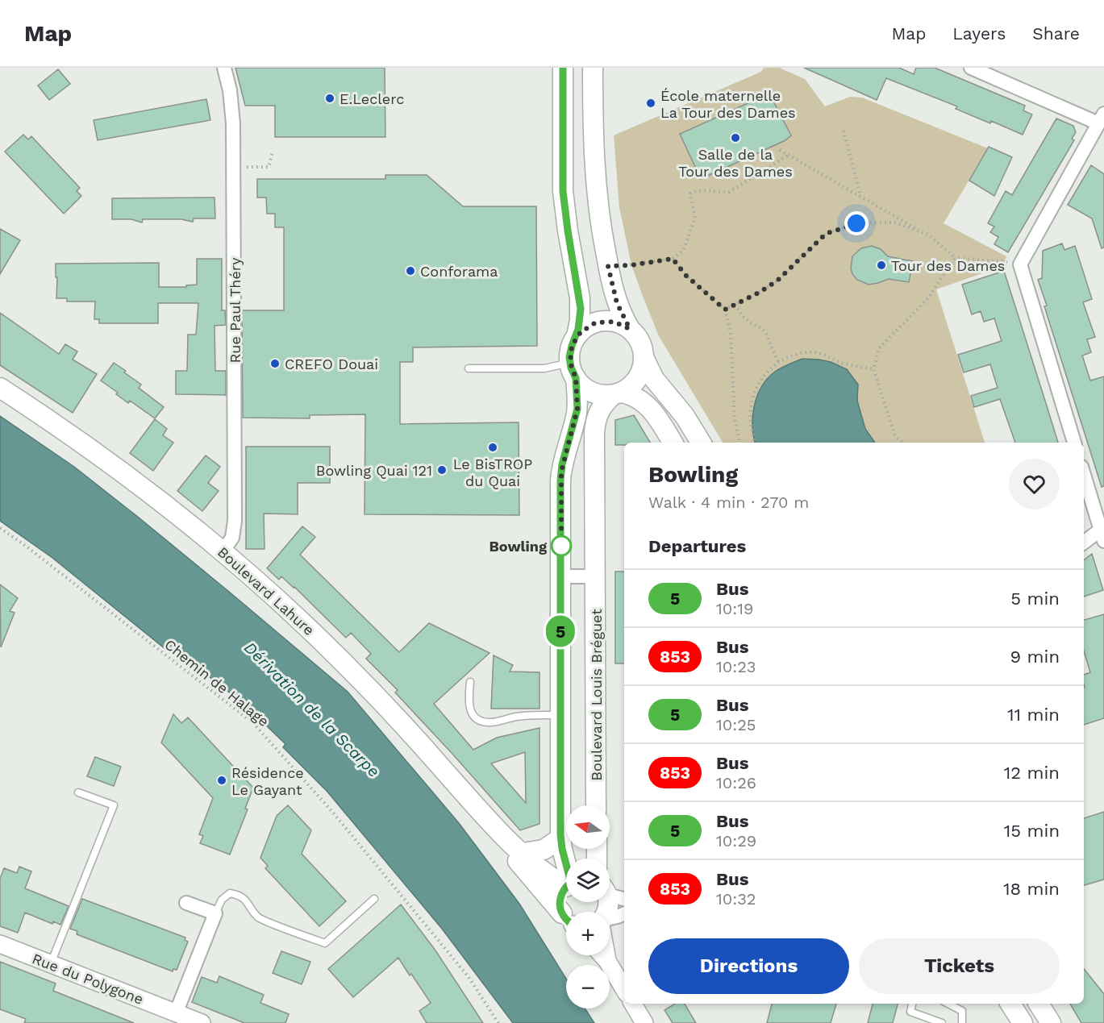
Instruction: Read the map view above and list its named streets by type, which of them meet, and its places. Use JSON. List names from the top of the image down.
{
  "streets": {
    "main road": ["Boulevard Lahure", "Boulevard Louis Bréguet"],
    "street": ["Rue Paul Théry", "Rue du Polygone"],
    "path": ["Chemin de Halage"]
  },
  "crossings": [
    ["Rue Paul Théry", "Boulevard Lahure"]
  ],
  "water": ["Dérivation de la Scarpe"],
  "places": [
    "E.Leclerc",
    "École maternelle La Tour des Dames",
    "Salle de la Tour des Dames",
    "Tour des Dames",
    "Conforama",
    "CREFO Douai",
    "Le BisTROP du Quai",
    "Bowling Quai 121",
    "Bowling",
    "Résidence Le Gayant"
  ],
  "lines": ["bus line 5"],
  "north": "left",
  "page": {
    "header": "Map",
    "nav": ["Map", "Layers", "Share"],
    "on_map": "5",
    "heading": [
      ["Bowling", "Walk · 4 min · 270 m"],
      "Departures"
    ],
    "list": [
      {
        "mark": "5",
        "name": "Bus",
        "note": "10:19",
        "value": "5 min"
      },
      {
        "mark": "853",
        "name": "Bus",
        "note": "10:23",
        "value": "9 min"
      },
      {
        "mark": "5",
        "name": "Bus",
        "note": "10:25",
        "value": "11 min"
      },
      {
        "mark": "853",
        "name": "Bus",
        "note": "10:26",
        "value": "12 min"
      },
      {
        "mark": "5",
        "name": "Bus",
        "note": "10:29",
        "value": "15 min"
      },
      {
        "mark": "853",
        "name": "Bus",
        "note": "10:32",
        "value": "18 min"
      }
    ],
    "map_buttons": ["+", "−"],
    "buttons": ["Directions", "Tickets"]
  }
}
